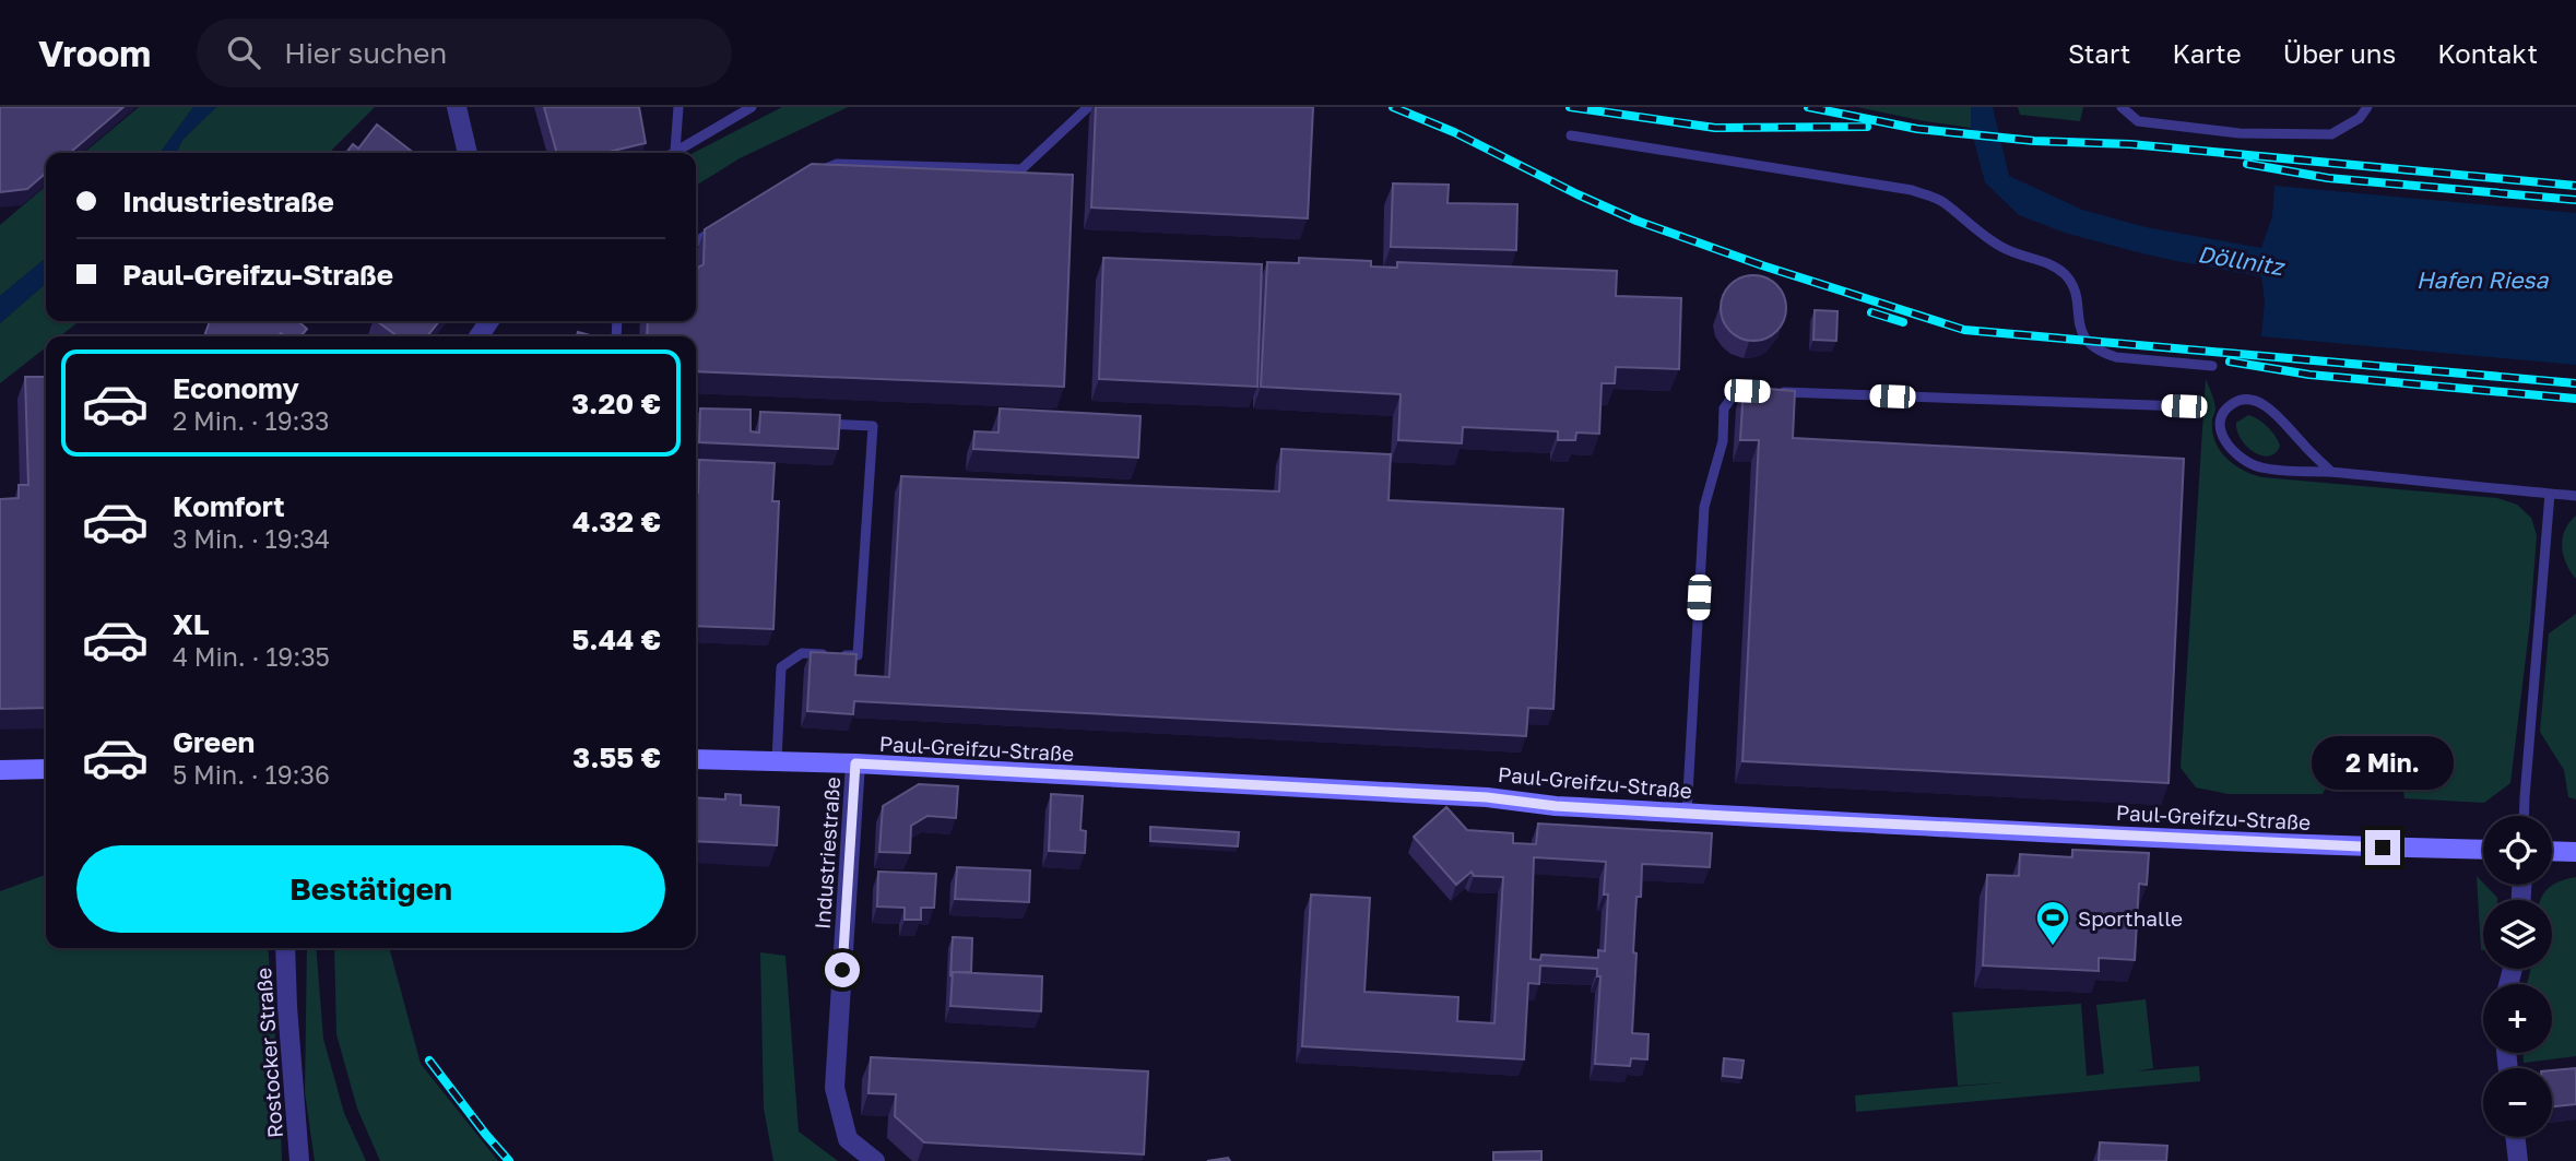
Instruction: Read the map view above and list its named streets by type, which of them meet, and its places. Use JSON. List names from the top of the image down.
{
  "streets": {
    "main road": ["Paul-Greifzu-Straße"],
    "street": ["Industriestraße", "Rostocker Straße"]
  },
  "crossings": [
    ["Paul-Greifzu-Straße", "Industriestraße"]
  ],
  "water": ["Döllnitz", "Hafen Riesa"],
  "places": {
    "sports": ["Sporthalle"]
  },
  "page": {
    "header": "Vroom",
    "search": "Hier suchen",
    "nav": [
      "Start",
      "Karte",
      "Über uns",
      "Kontakt"
    ],
    "banner": ["Industriestraße", "Paul-Greifzu-Straße"],
    "list": [
      {
        "name": "Economy",
        "note": "2 Min. · 19:33",
        "value": "3.20 €"
      },
      {
        "name": "Komfort",
        "note": "3 Min. · 19:34",
        "value": "4.32 €"
      },
      {
        "name": "XL",
        "note": "4 Min. · 19:35",
        "value": "5.44 €"
      },
      {
        "name": "Green",
        "note": "5 Min. · 19:36",
        "value": "3.55 €"
      }
    ],
    "bubble": "2 Min.",
    "map_buttons": ["+", "−"],
    "buttons": "Bestätigen"
  }
}
